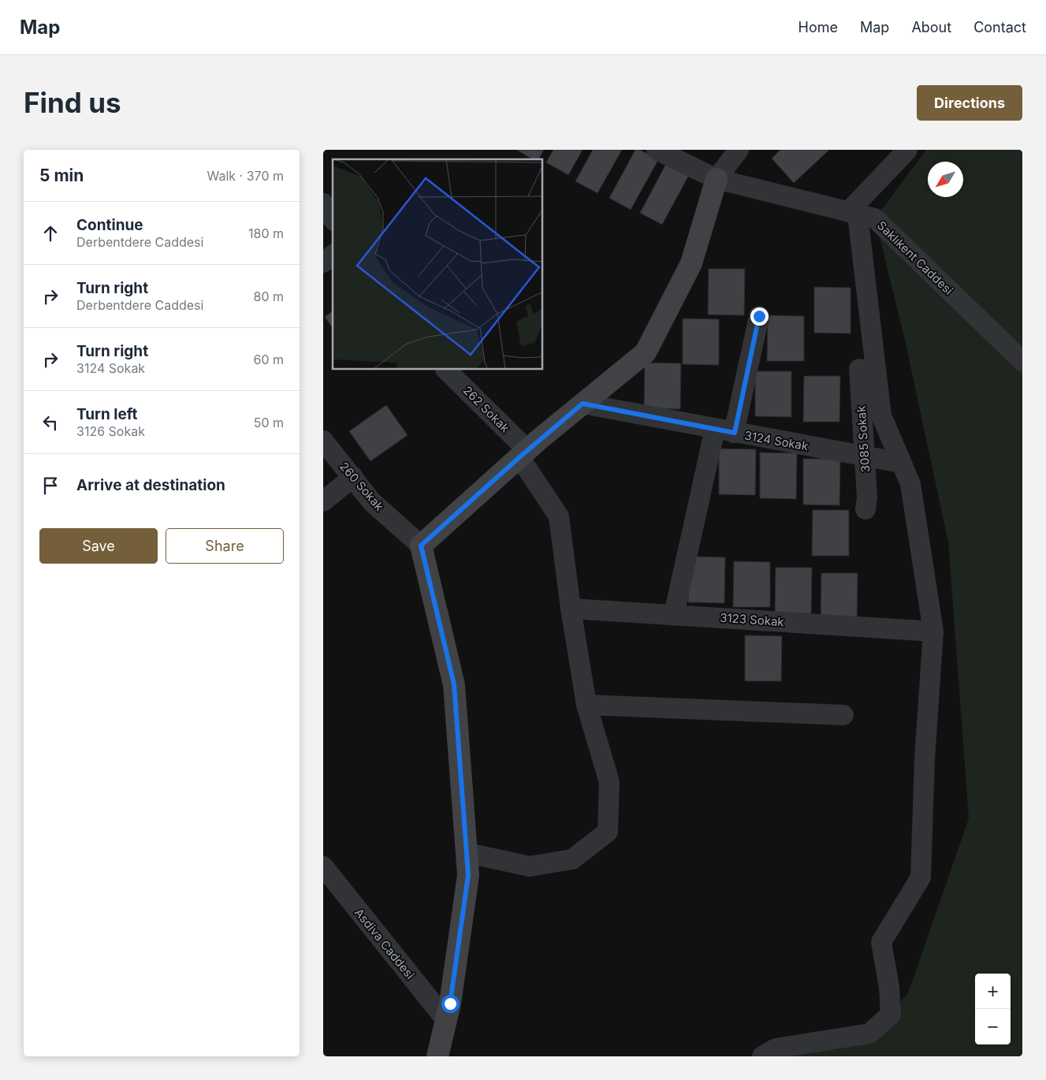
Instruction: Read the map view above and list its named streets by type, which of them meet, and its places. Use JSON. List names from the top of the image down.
{
  "streets": {
    "street": [
      "Saklıkent Caddesi",
      "262 Sokak",
      "3085 Sokak",
      "3124 Sokak",
      "260 Sokak",
      "3123 Sokak",
      "Asdiva Caddesi"
    ]
  },
  "crossings": [
    ["262 Sokak", "3123 Sokak"],
    ["3085 Sokak", "3124 Sokak"]
  ],
  "north": "bottom left",
  "page": {
    "header": "Map",
    "nav": [
      "Home",
      "Map",
      "About",
      "Contact"
    ],
    "buttons": [
      "Directions",
      ["Save", "Share"]
    ],
    "title": "Find us",
    "heading": ["5 min", "Walk · 370 m"],
    "list": [
      ["Continue", "Derbentdere Caddesi", "180 m"],
      ["Turn right", "Derbentdere Caddesi", "80 m"],
      ["Turn right", "3124 Sokak", "60 m"],
      ["Turn left", "3126 Sokak", "50 m"],
      "Arrive at destination"
    ],
    "map_buttons": ["+", "−"]
  }
}
